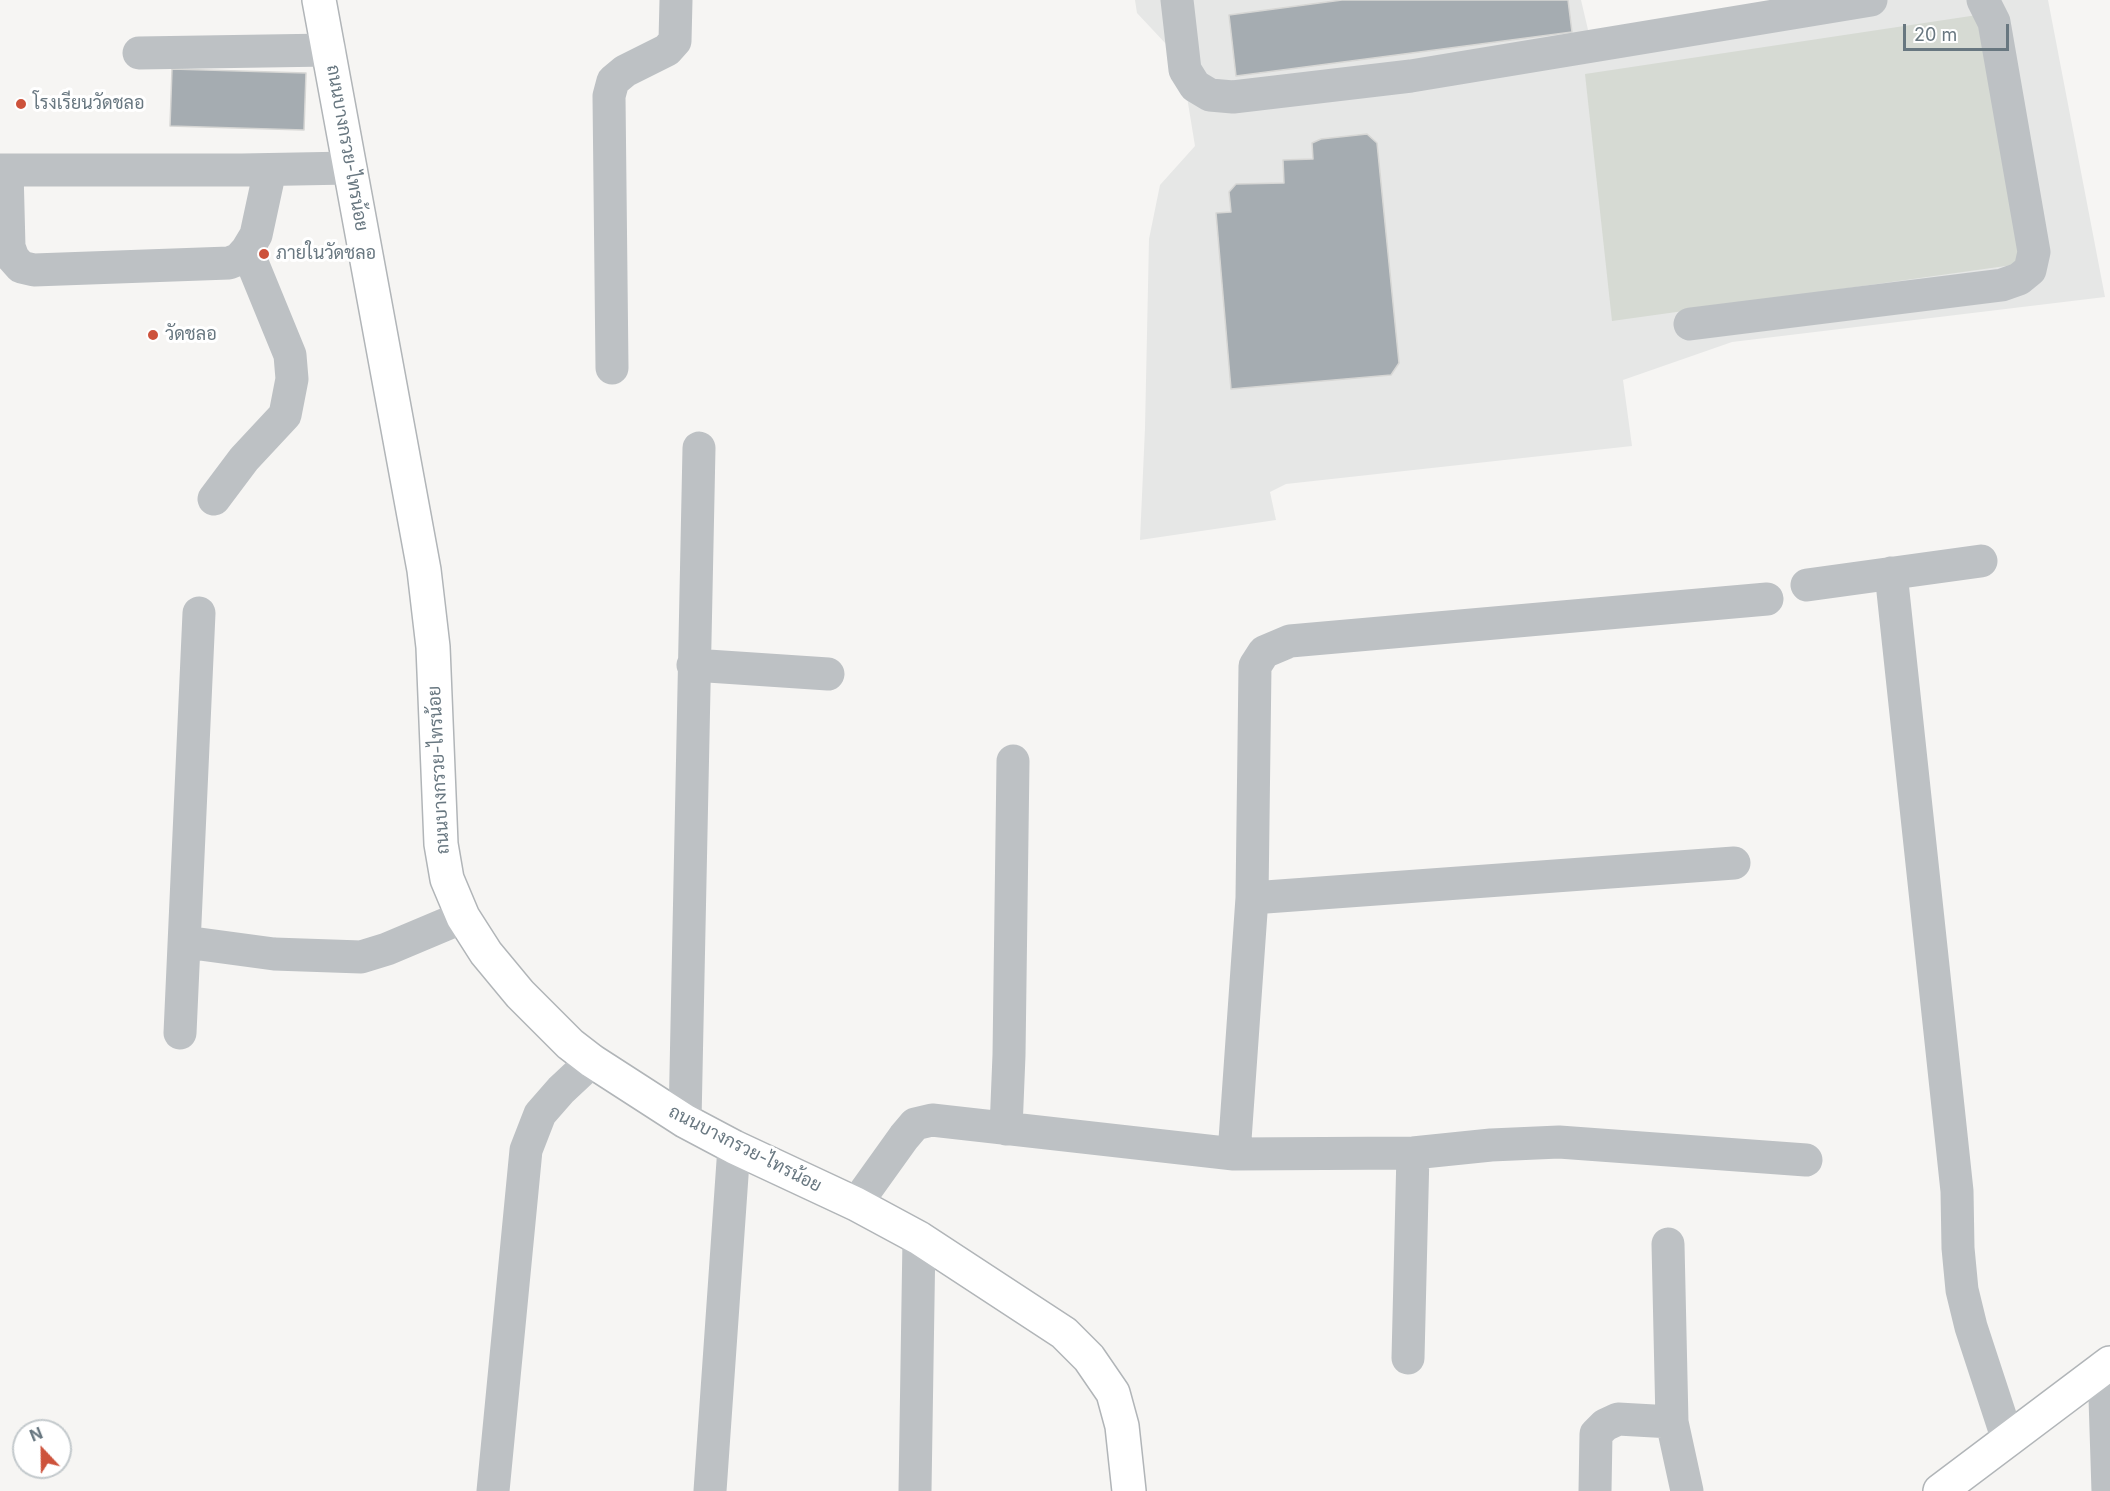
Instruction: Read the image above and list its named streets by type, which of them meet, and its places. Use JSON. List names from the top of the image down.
{
  "streets": {
    "main road": ["ถนนบางกรวย-ไทรน้อย"]
  },
  "places": ["โรงเรียนวัดชลอ", "ภายในวัดชลอ", "วัดชลอ"],
  "scale_bar": "20 m",
  "north": "top"
}
